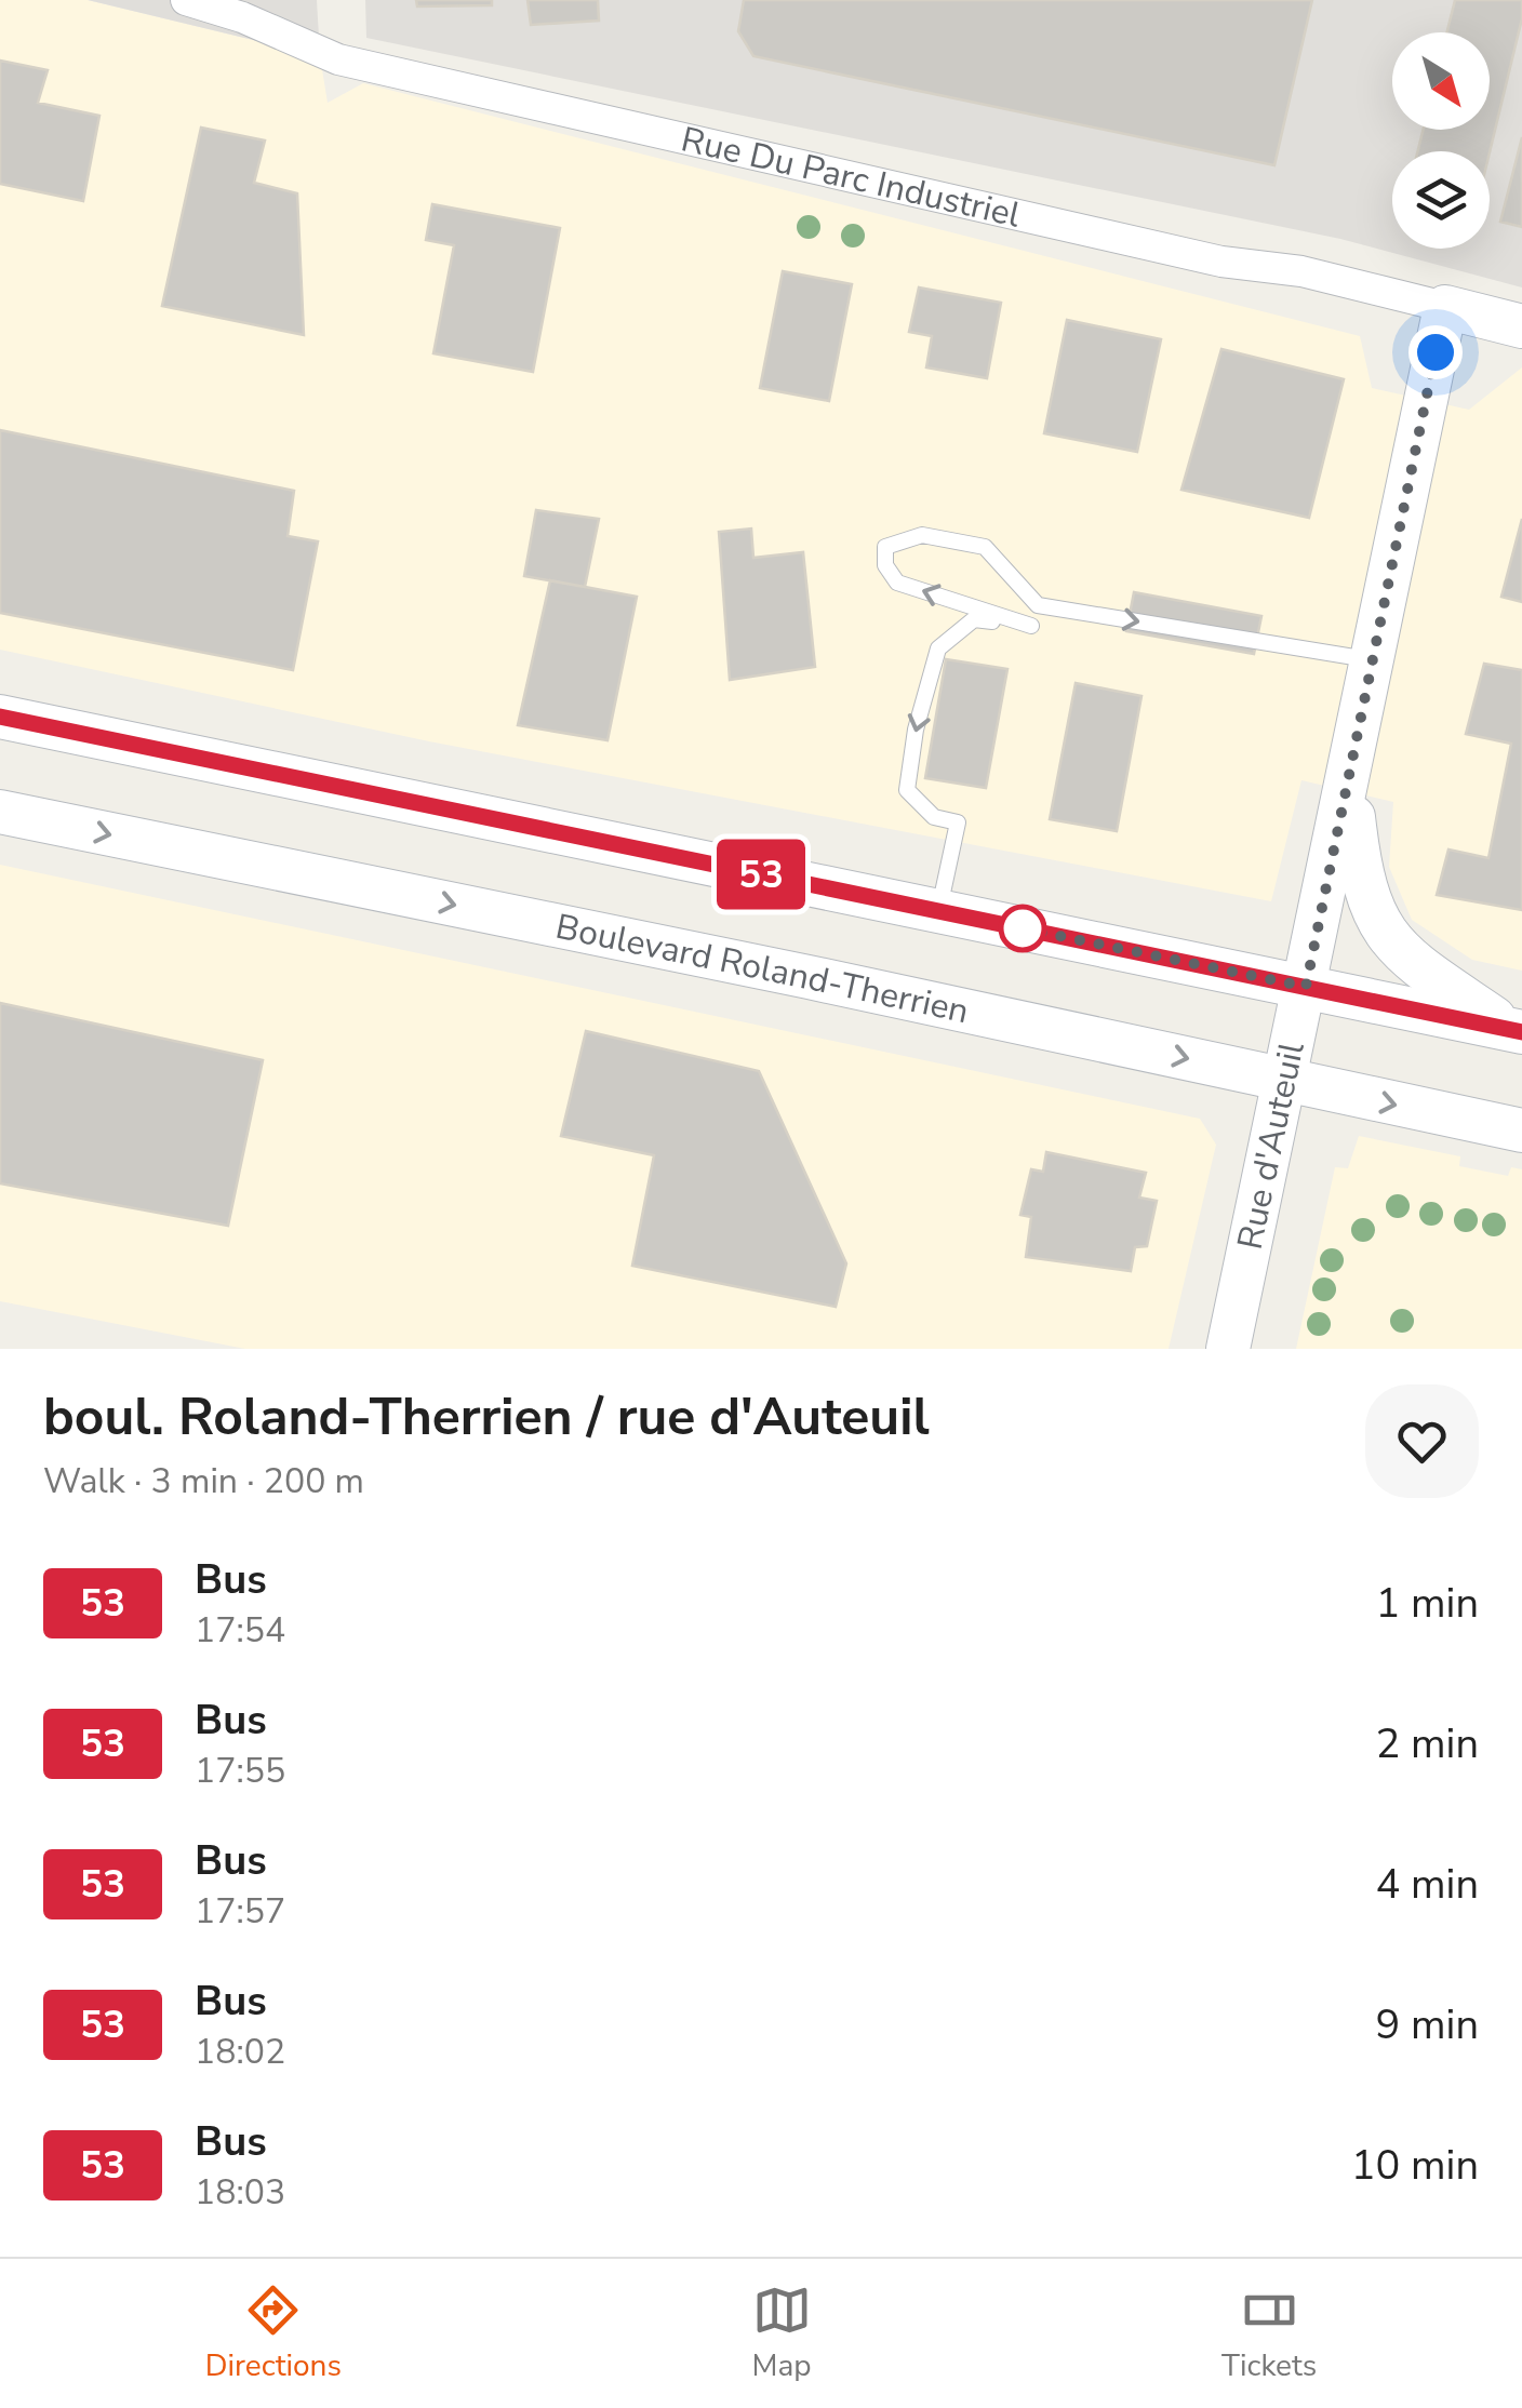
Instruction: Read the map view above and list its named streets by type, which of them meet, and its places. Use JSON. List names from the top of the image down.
{
  "streets": {
    "main road": ["Rue Du Parc Industriel", "Boulevard Roland-Therrien", "Rue d'Auteuil"]
  },
  "crossings": [
    ["Rue Du Parc Industriel", "Rue d'Auteuil"],
    ["Boulevard Roland-Therrien", "Rue d'Auteuil"]
  ],
  "lines": ["bus line 53"],
  "north": "bottom right",
  "page": {
    "on_map": "53",
    "heading": ["boul. Roland-Therrien / rue d'Auteuil", "Walk · 3 min · 200 m"],
    "list": [
      {
        "mark": "53",
        "name": "Bus",
        "note": "17:54",
        "value": "1 min"
      },
      {
        "mark": "53",
        "name": "Bus",
        "note": "17:55",
        "value": "2 min"
      },
      {
        "mark": "53",
        "name": "Bus",
        "note": "17:57",
        "value": "4 min"
      },
      {
        "mark": "53",
        "name": "Bus",
        "note": "18:02",
        "value": "9 min"
      },
      {
        "mark": "53",
        "name": "Bus",
        "note": "18:03",
        "value": "10 min"
      }
    ],
    "tabs": ["Directions", "Map", "Tickets"]
  }
}
